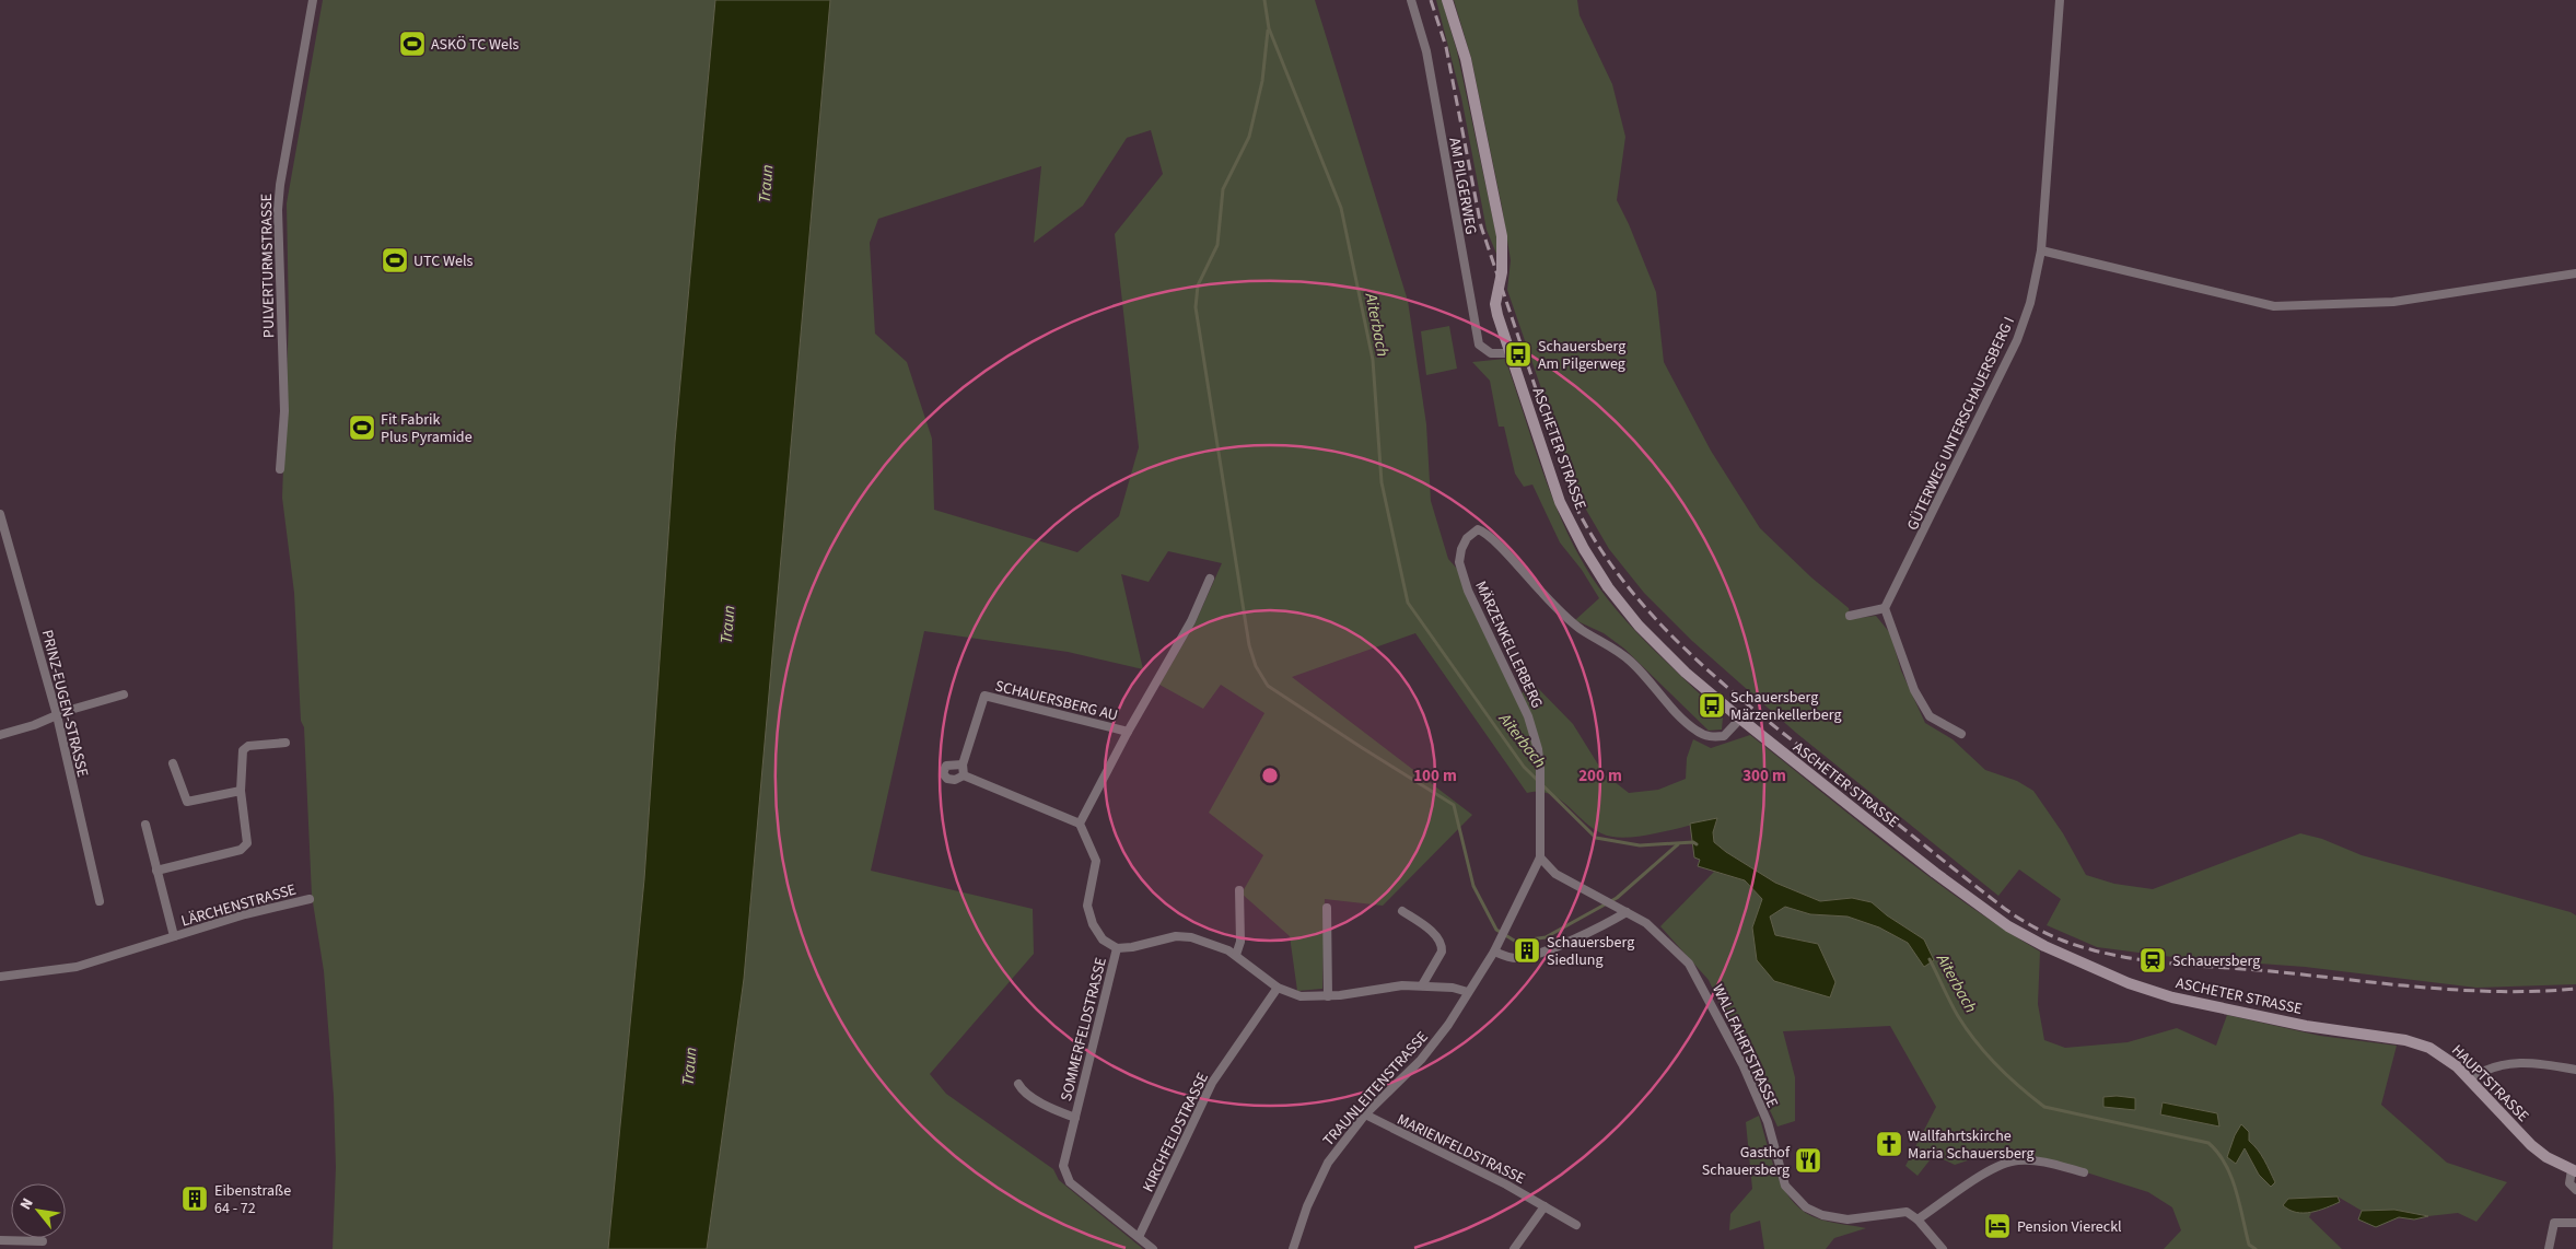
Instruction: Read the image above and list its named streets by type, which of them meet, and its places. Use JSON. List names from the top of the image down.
{
  "streets": {
    "main road": ["ASCHETER STRASSE", "HAUPTSTRASSE"],
    "street": [
      "AM PILGERWEG",
      "PULVERTURMSTRASSE",
      "GÜTERWEG UNTERSCHAUERSBERG I",
      "MÄRZENKELLERBERG",
      "SCHAUERSBERG AU",
      "PRINZ-EUGEN-STRASSE",
      "LÄRCHENSTRASSE",
      "SOMMERFELDSTRASSE",
      "WALLFAHRTSTRASSE",
      "TRAUNLEITENSTRASSE",
      "KIRCHFELDSTRASSE",
      "MARIENFELDSTRASSE"
    ]
  },
  "crossings": [
    ["AM PILGERWEG", "ASCHETER STRASSE"],
    ["ASCHETER STRASSE", "MÄRZENKELLERBERG"],
    ["ASCHETER STRASSE", "HAUPTSTRASSE"],
    ["MÄRZENKELLERBERG", "TRAUNLEITENSTRASSE"],
    ["SOMMERFELDSTRASSE", "KIRCHFELDSTRASSE"],
    ["WALLFAHRTSTRASSE", "TRAUNLEITENSTRASSE"],
    ["TRAUNLEITENSTRASSE", "MARIENFELDSTRASSE"]
  ],
  "water": ["Traun", "Aiterbach"],
  "places": {
    "sports": ["ASKÖ TC Wels", "UTC Wels", "Fit Fabrik Plus Pyramide"],
    "bus stop": ["Schauersberg Am Pilgerweg", "Schauersberg Märzenkellerberg"],
    "building": ["Schauersberg Siedlung", "Eibenstraße 64 - 72"],
    "station": ["Schauersberg"],
    "church": ["Wallfahrtskirche Maria Schauersberg"],
    "restaurant": ["Gasthof Schauersberg"],
    "hotel": ["Pension Viereckl"]
  },
  "north": "top left",
  "rings": ["100 m", "200 m", "300 m"]
}
